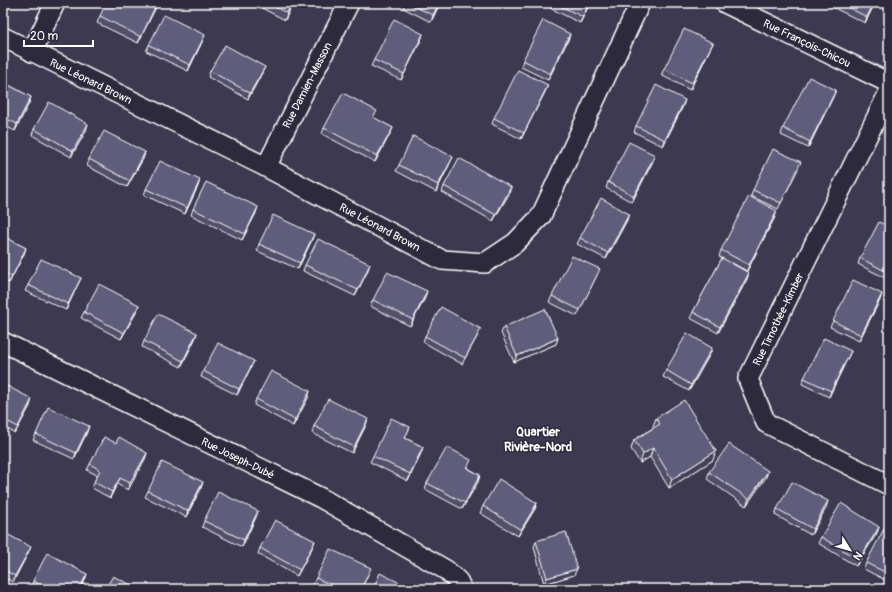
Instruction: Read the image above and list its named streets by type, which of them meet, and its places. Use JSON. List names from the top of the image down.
{
  "streets": {
    "street": [
      "Rue François-Chicou",
      "Rue Léonard Brown",
      "Rue Damien-Masson",
      "Rue Timothée-Kimber",
      "Rue Joseph-Dubé"
    ]
  },
  "crossings": [
    ["Rue Léonard Brown", "Rue Damien-Masson"]
  ],
  "districts": ["Quartier Rivière-Nord"],
  "scale_bar": "20 m",
  "north": "bottom right"
}
